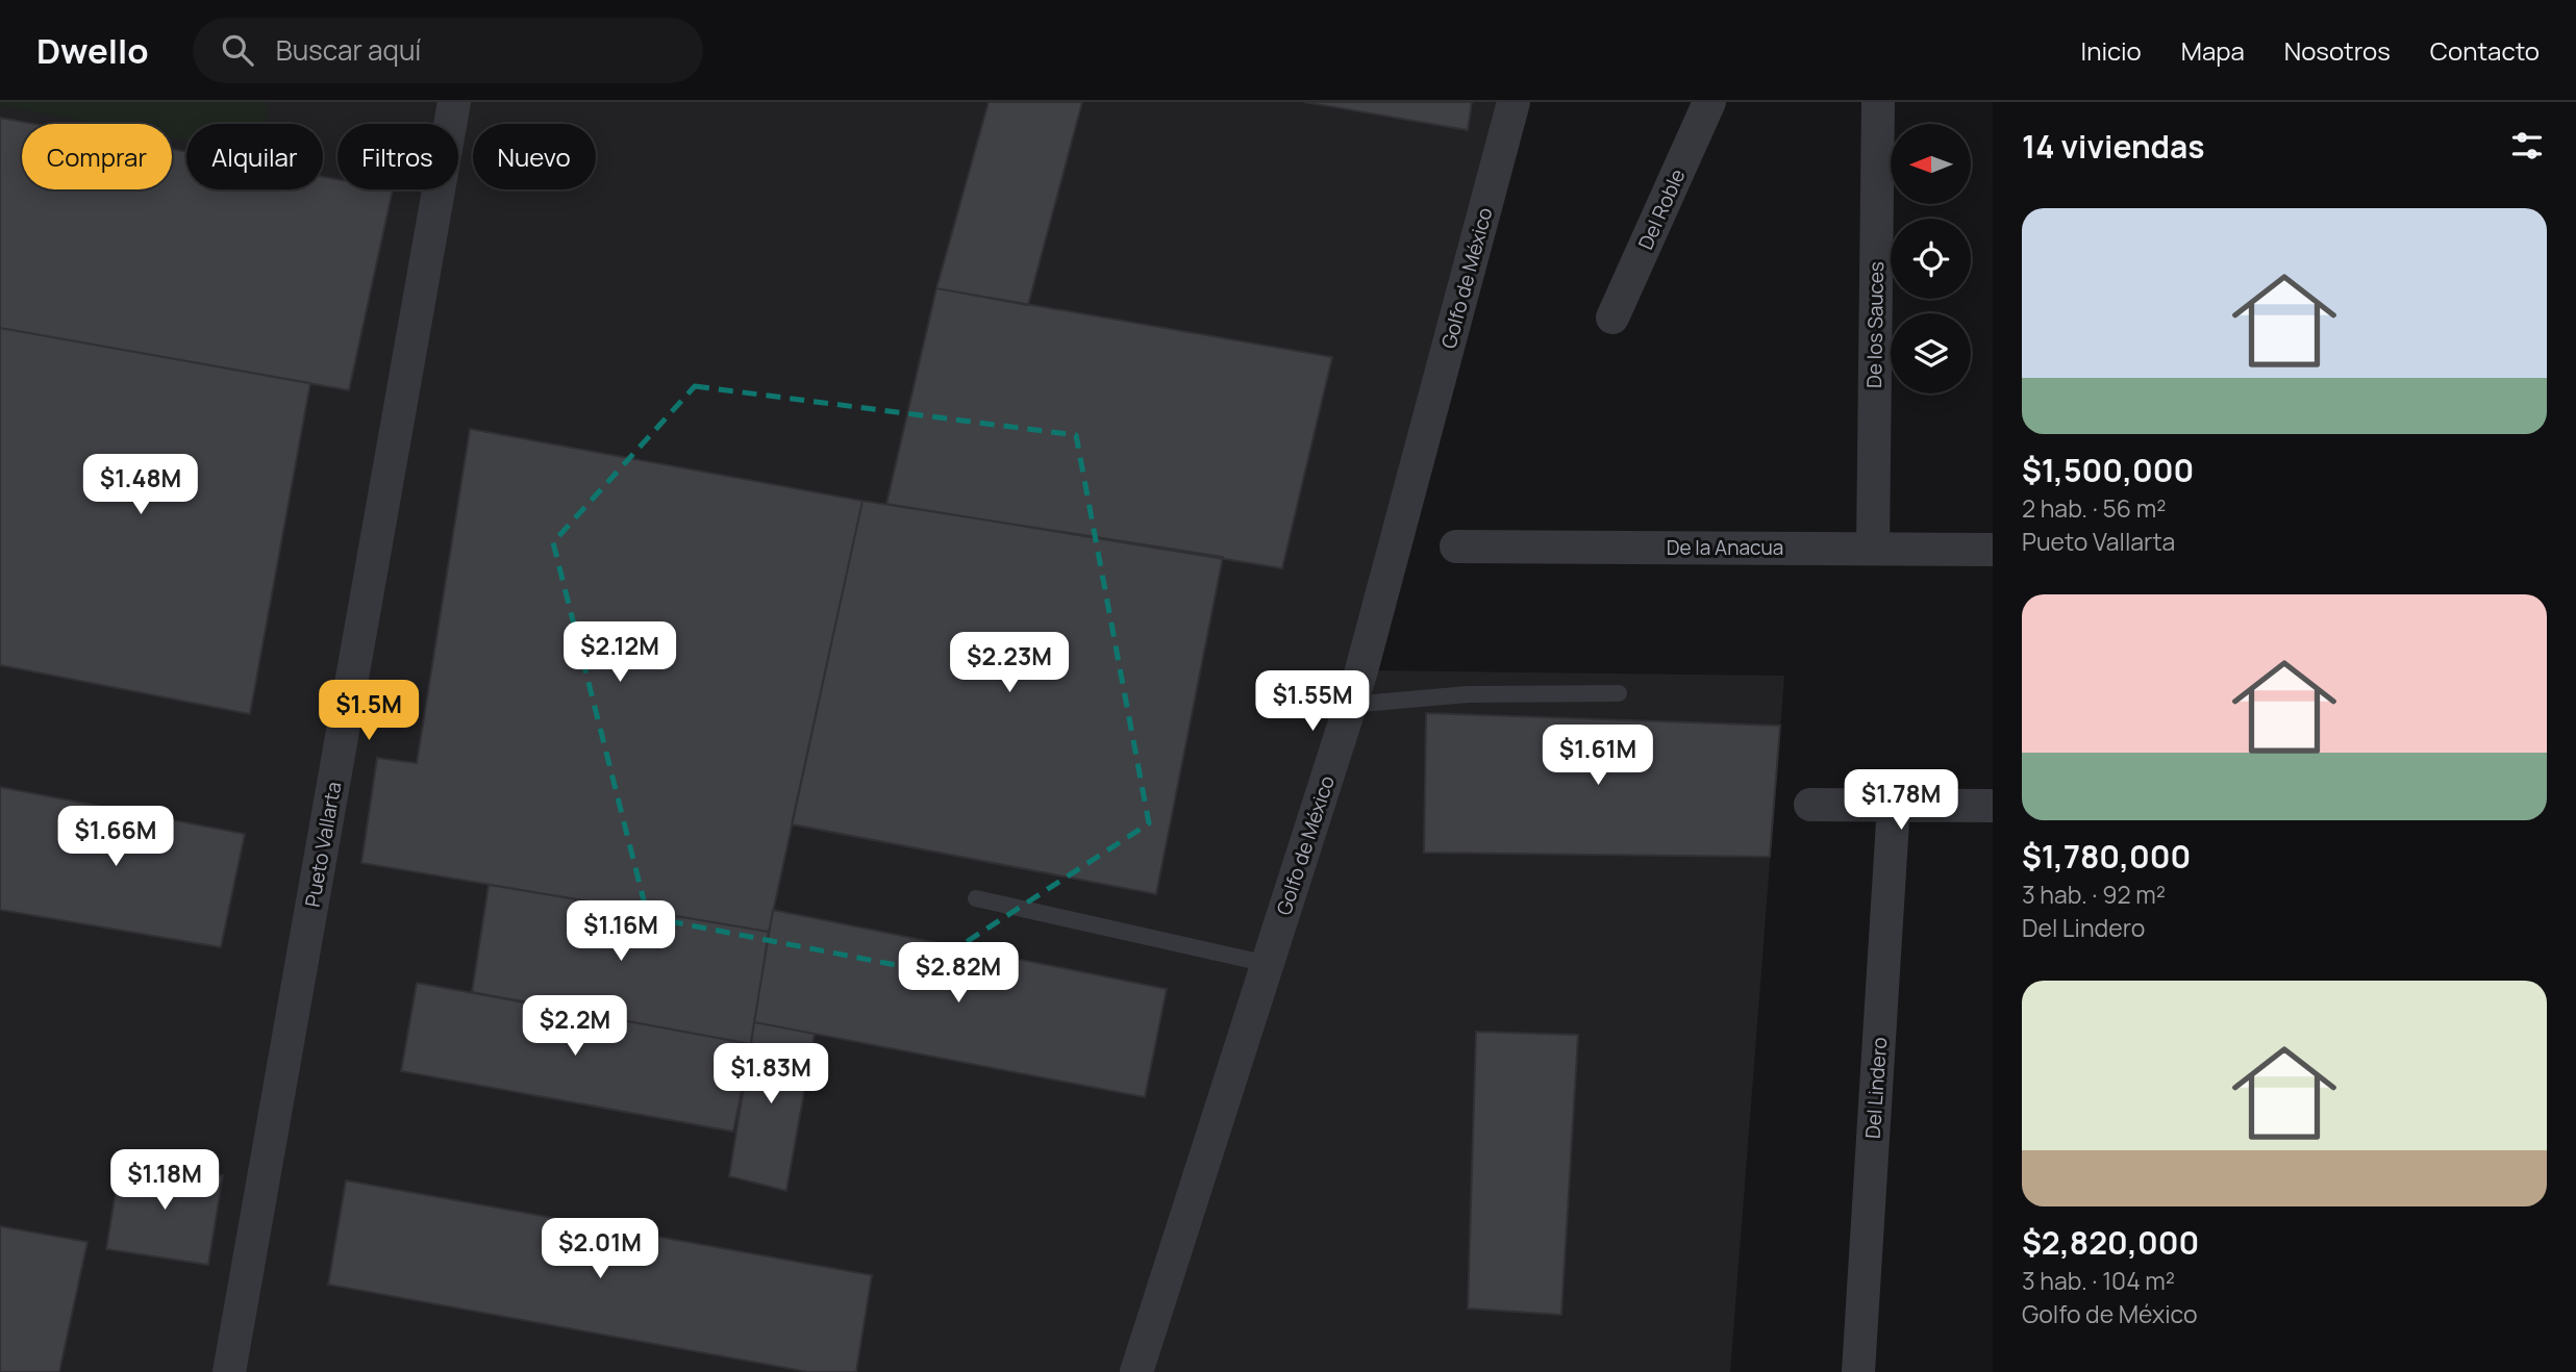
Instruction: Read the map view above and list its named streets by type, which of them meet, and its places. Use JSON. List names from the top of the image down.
{
  "streets": {
    "street": [
      "Del Roble",
      "Golfo de México",
      "De los Sauces",
      "De la Anacua",
      "Pueto Vallarta",
      "Del Lindero"
    ]
  },
  "crossings": [
    ["De los Sauces", "De la Anacua"]
  ],
  "north": "left",
  "page": {
    "header": "Dwello",
    "search": "Buscar aquí",
    "nav": [
      "Inicio",
      "Mapa",
      "Nosotros",
      "Contacto"
    ],
    "heading": "14 viviendas",
    "chip": [
      "Comprar",
      "Alquilar",
      "Filtros",
      "Nuevo"
    ],
    "list": [
      {
        "name": "$1,500,000",
        "note": "2 hab. · 56 m² · Pueto Vallarta"
      },
      {
        "name": "$1,780,000",
        "note": "3 hab. · 92 m² · Del Lindero"
      },
      {
        "name": "$2,820,000",
        "note": "3 hab. · 104 m² · Golfo de México"
      }
    ],
    "price": [
      "$1.48M",
      "$2.12M",
      "$2.23M",
      "$1.55M",
      "$1.5M",
      "$1.61M",
      "$1.78M",
      "$1.66M",
      "$1.16M",
      "$2.82M",
      "$2.2M",
      "$1.83M",
      "$1.18M",
      "$2.01M"
    ]
  }
}
